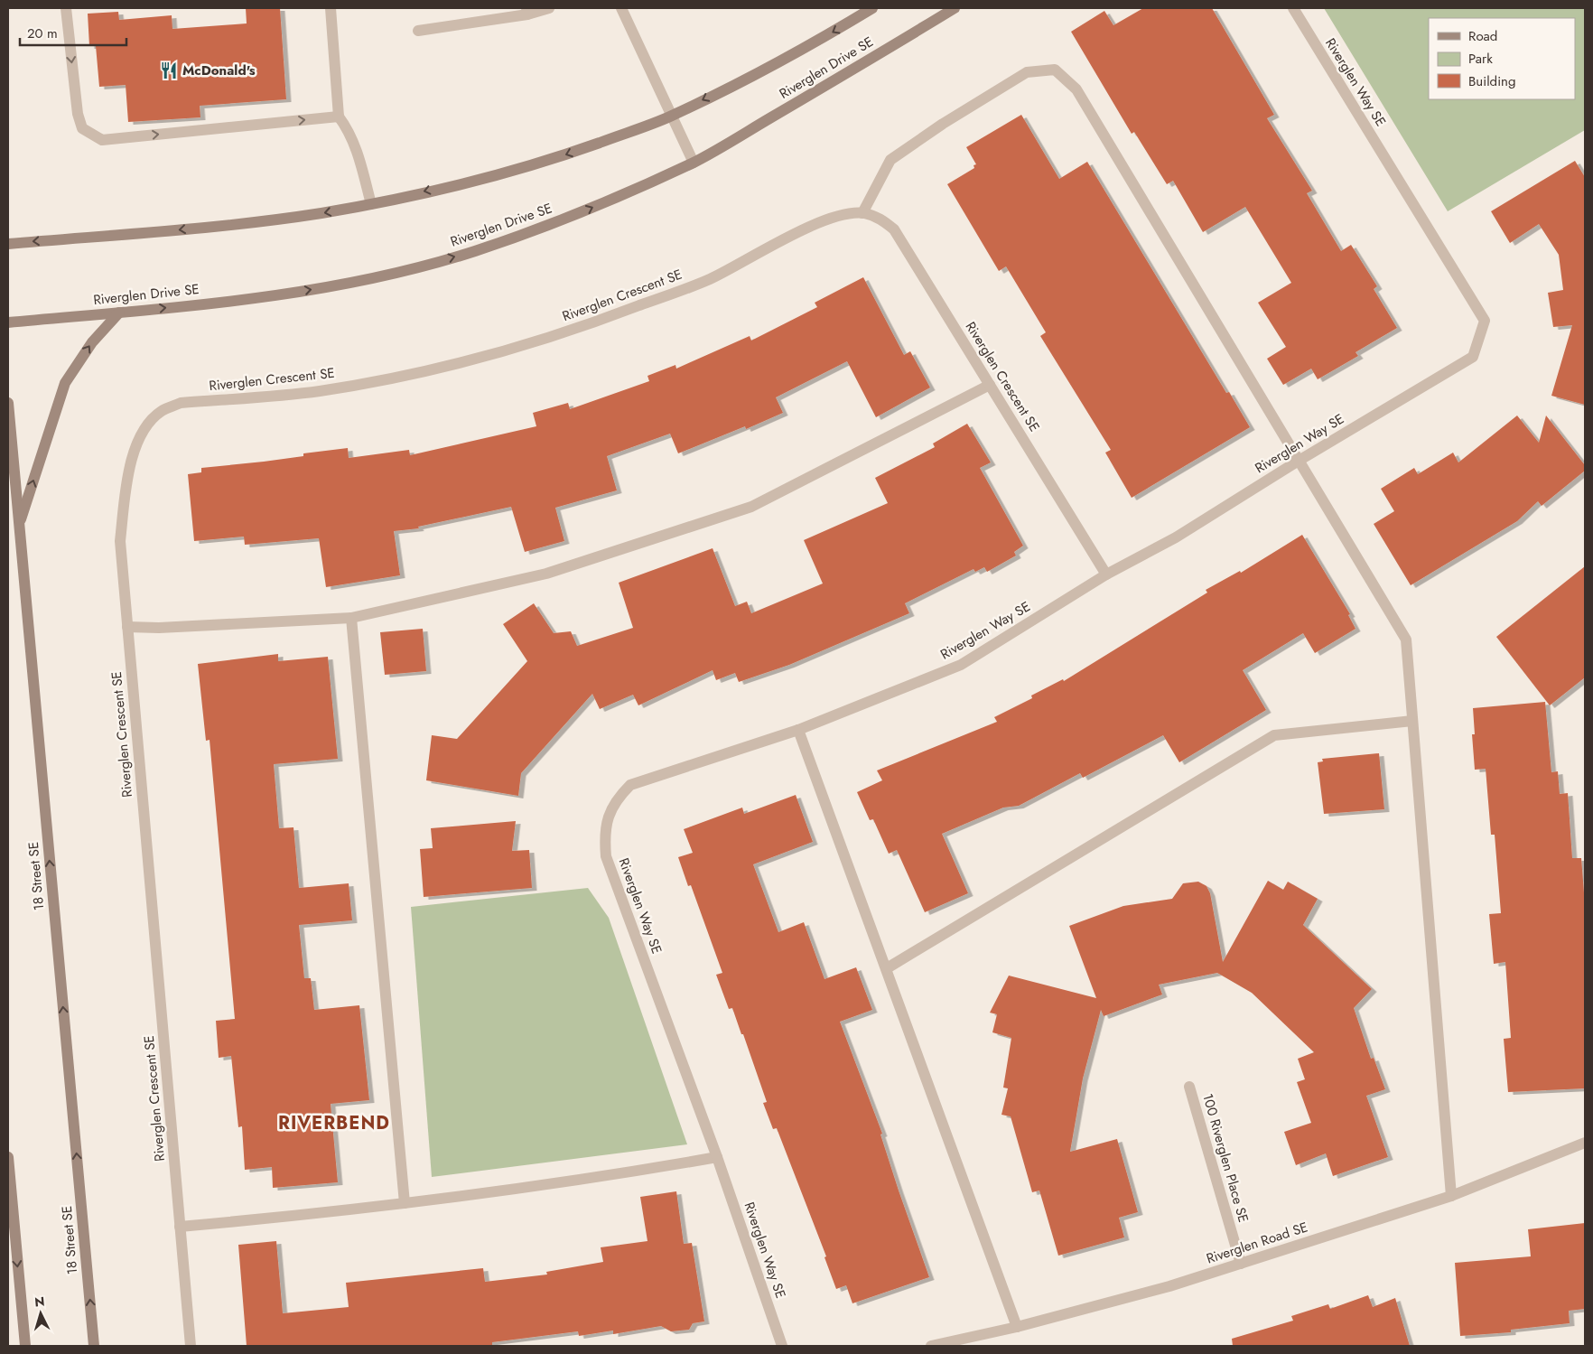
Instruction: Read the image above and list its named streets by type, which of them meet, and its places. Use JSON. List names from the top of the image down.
{
  "streets": {
    "street": [
      "Riverglen Drive SE",
      "Riverglen Way SE",
      "Riverglen Crescent SE",
      "18 Street SE",
      "100 Riverglen Place SE",
      "Riverglen Road SE"
    ]
  },
  "crossings": [
    ["Riverglen Way SE", "Riverglen Crescent SE"],
    ["100 Riverglen Place SE", "Riverglen Road SE"]
  ],
  "one_way": ["18 Street SE"],
  "districts": ["RIVERBEND"],
  "places": {
    "restaurant": ["McDonald's"]
  },
  "legend": ["Road", "Park", "Building"],
  "scale_bar": "20 m",
  "north": "top"
}
